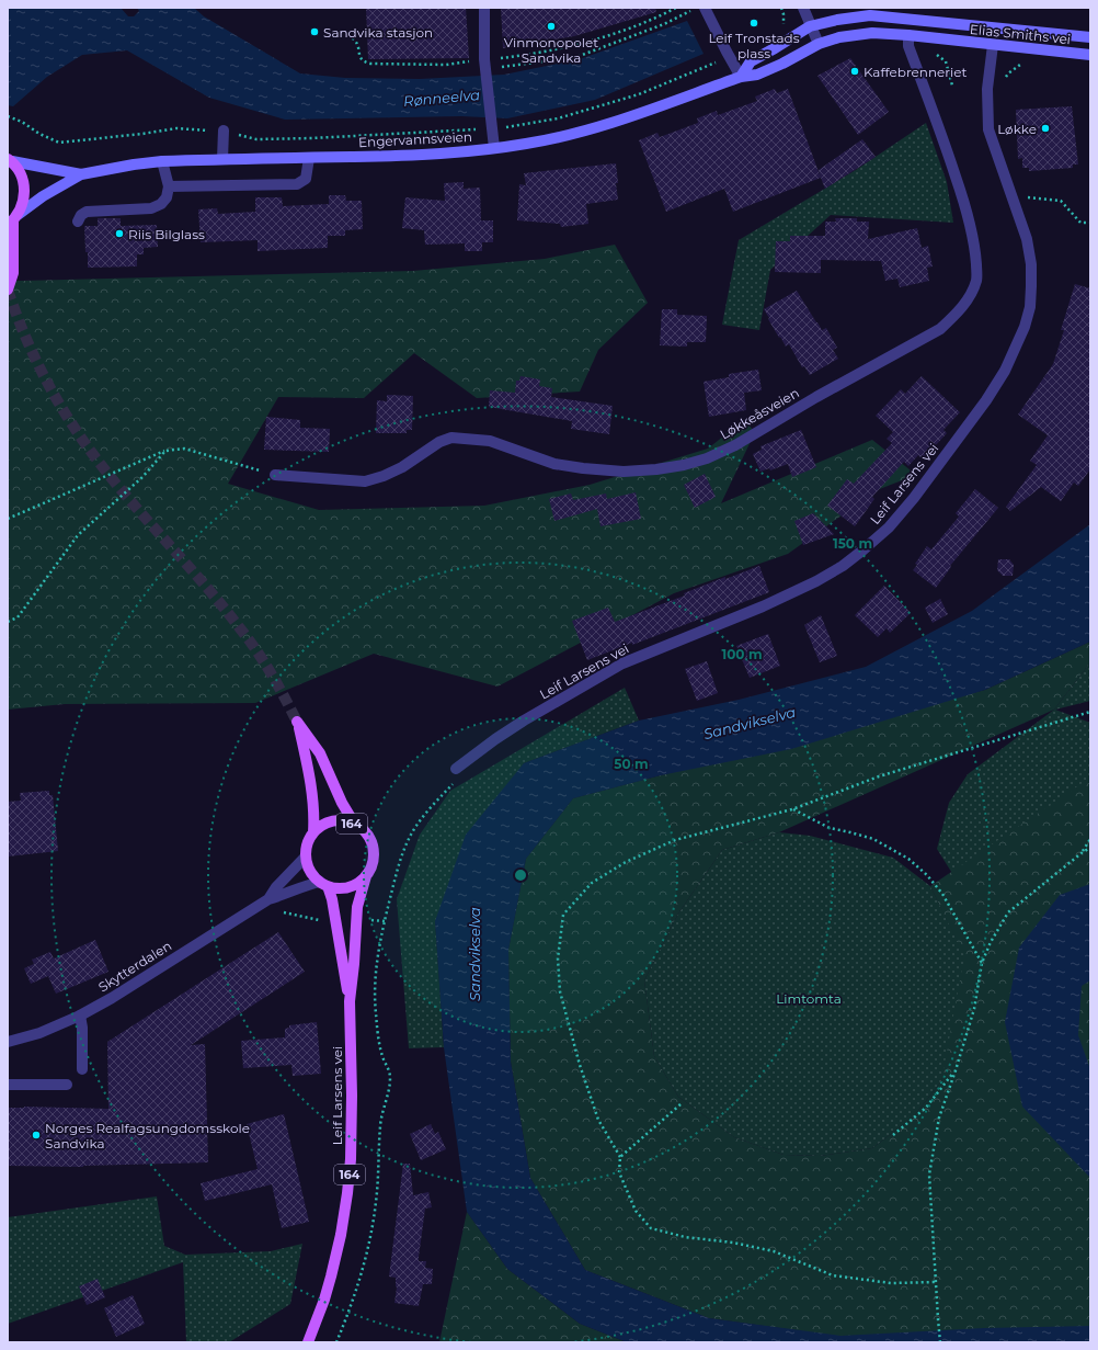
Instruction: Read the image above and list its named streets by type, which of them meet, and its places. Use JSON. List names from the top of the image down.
{
  "streets": {
    "main road": [
      "Elias Smiths vei",
      "Engervannsveien",
      "Leif Larsens vei",
      "164"
    ],
    "street": ["Løkkeåsveien", "Skytterdalen"]
  },
  "crossings": [
    ["Elias Smiths vei", "Engervannsveien"],
    ["Elias Smiths vei", "Leif Larsens vei"],
    ["Engervannsveien", "Løkkeåsveien"],
    ["Leif Larsens vei", "164"],
    ["Leif Larsens vei", "Skytterdalen"],
    ["164", "Skytterdalen"]
  ],
  "water": ["Rønneelva", "Sandvikselva"],
  "parks": ["Limtomta"],
  "places": [
    "Leif Tronstads plass",
    "Vinmonopolet Sandvika",
    "Sandvika stasjon",
    "Kaffebrenneriet",
    "Løkke",
    "Riis Bilglass",
    "Norges Realfagsungdomsskole Sandvika"
  ],
  "rings": ["150 m", "100 m", "50 m"]
}
